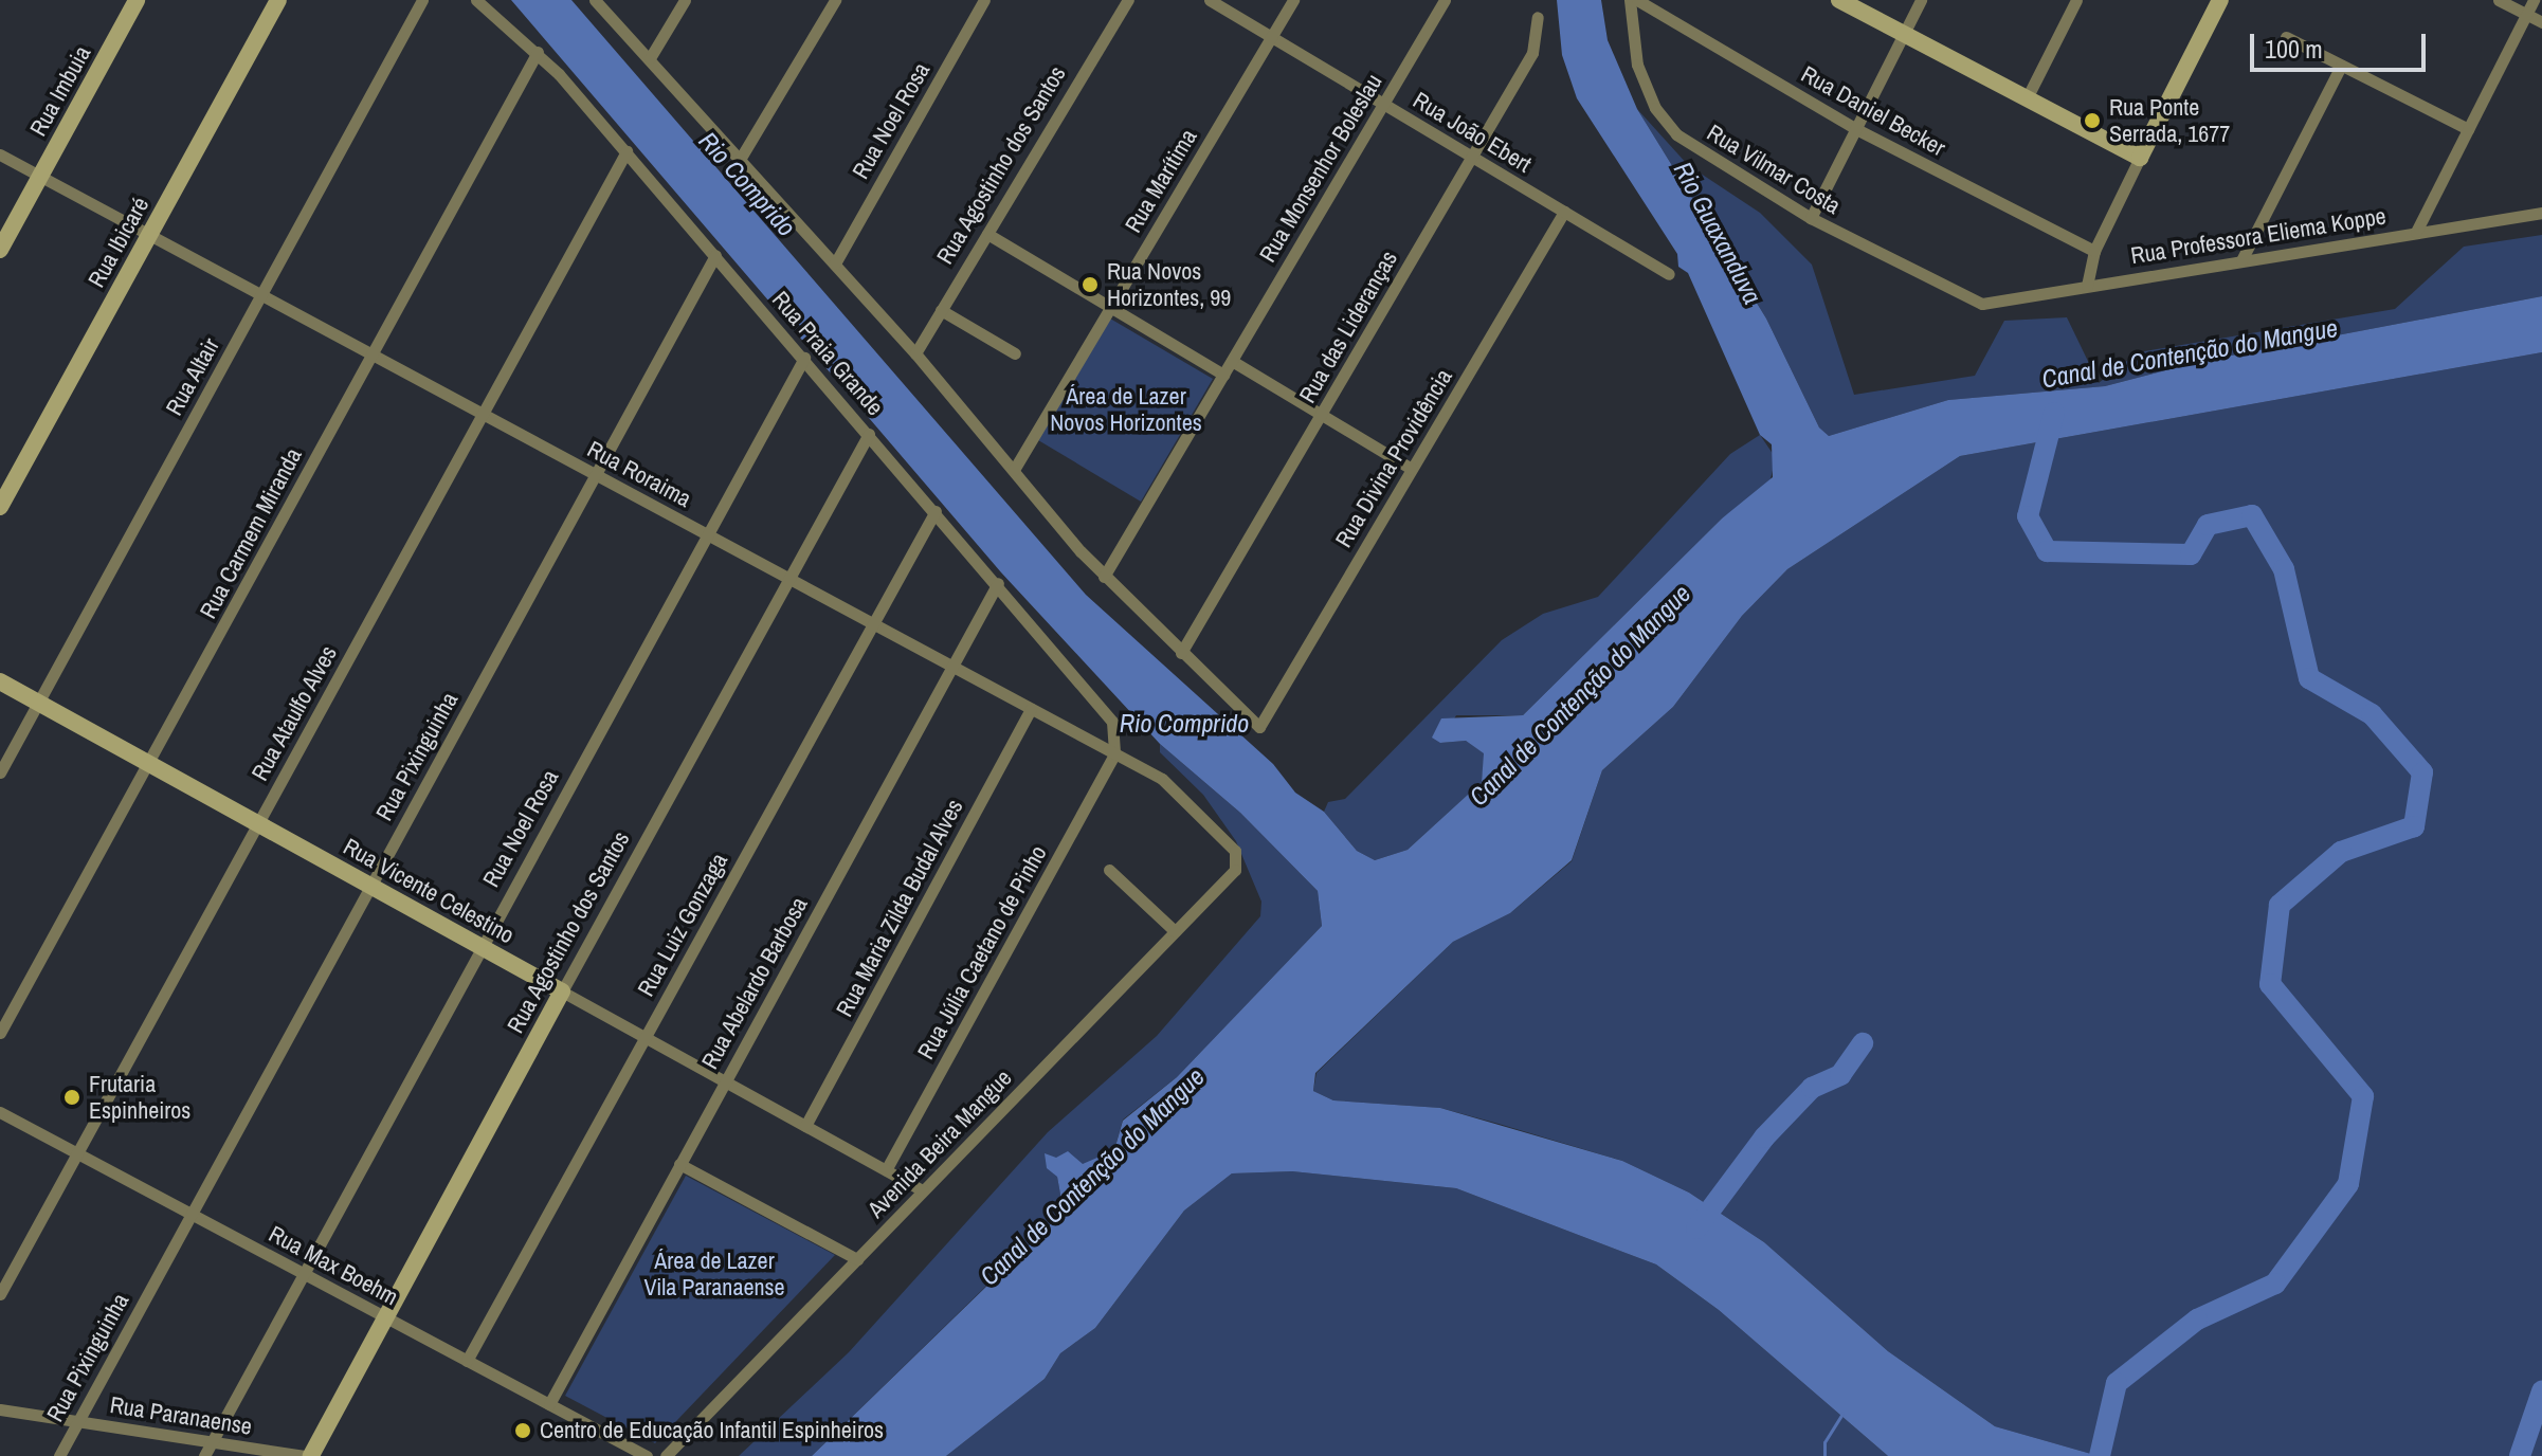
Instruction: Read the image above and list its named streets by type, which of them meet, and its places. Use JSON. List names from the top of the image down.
{
  "streets": {
    "street": [
      "Rua Imbuia",
      "Rua Daniel Becker",
      "Rua Noel Rosa",
      "Rua João Ebert",
      "Rua Agostinho dos Santos",
      "Rua Monsenhor Boleslau",
      "Rua Vilmar Costa",
      "Rua Marítima",
      "Rua Professora Eliema Koppe",
      "Rua Ibicaré",
      "Rua das Lideranças",
      "Rua Praia Grande",
      "Rua Altair",
      "Rua Divina Providência",
      "Rua Roraima",
      "Rua Carmem Miranda",
      "Rua Ataulfo Alves",
      "Rua Pixinguinha",
      "Rua Vicente Celestino",
      "Rua Maria Zilda Budal Alves",
      "Rua Luiz Gonzaga",
      "Rua Júlia Caetano de Pinho",
      "Rua Abelardo Barbosa",
      "Avenida Beira Mangue",
      "Rua Max Boehm",
      "Rua Paranaense"
    ]
  },
  "crossings": [
    ["Rua Imbuia", "Rua Roraima"],
    ["Rua Noel Rosa", "Rua Praia Grande"],
    ["Rua Noel Rosa", "Rua Roraima"],
    ["Rua Noel Rosa", "Rua Vicente Celestino"],
    ["Rua Noel Rosa", "Rua Max Boehm"],
    ["Rua Noel Rosa", "Rua Paranaense"],
    ["Rua João Ebert", "Rua Monsenhor Boleslau"],
    ["Rua João Ebert", "Rua Marítima"],
    ["Rua João Ebert", "Rua das Lideranças"],
    ["Rua João Ebert", "Rua Divina Providência"],
    ["Rua Agostinho dos Santos", "Rua Praia Grande"],
    ["Rua Agostinho dos Santos", "Rua Roraima"],
    ["Rua Agostinho dos Santos", "Rua Vicente Celestino"],
    ["Rua Agostinho dos Santos", "Rua Max Boehm"],
    ["Rua Agostinho dos Santos", "Rua Paranaense"],
    ["Rua Vilmar Costa", "Rua Professora Eliema Koppe"],
    ["Rua Ibicaré", "Rua Roraima"],
    ["Rua das Lideranças", "Rua Divina Providência"],
    ["Rua Praia Grande", "Rua Roraima"],
    ["Rua Praia Grande", "Rua Carmem Miranda"],
    ["Rua Praia Grande", "Rua Ataulfo Alves"],
    ["Rua Praia Grande", "Rua Pixinguinha"],
    ["Rua Praia Grande", "Rua Luiz Gonzaga"],
    ["Rua Praia Grande", "Rua Júlia Caetano de Pinho"],
    ["Rua Praia Grande", "Rua Abelardo Barbosa"],
    ["Rua Altair", "Rua Roraima"],
    ["Rua Altair", "Rua Vicente Celestino"],
    ["Rua Roraima", "Rua Carmem Miranda"],
    ["Rua Roraima", "Rua Ataulfo Alves"],
    ["Rua Roraima", "Rua Pixinguinha"],
    ["Rua Roraima", "Rua Maria Zilda Budal Alves"],
    ["Rua Roraima", "Rua Luiz Gonzaga"],
    ["Rua Roraima", "Rua Júlia Caetano de Pinho"],
    ["Rua Roraima", "Rua Abelardo Barbosa"],
    ["Rua Roraima", "Avenida Beira Mangue"],
    ["Rua Carmem Miranda", "Rua Vicente Celestino"],
    ["Rua Ataulfo Alves", "Rua Vicente Celestino"],
    ["Rua Ataulfo Alves", "Rua Max Boehm"],
    ["Rua Pixinguinha", "Rua Vicente Celestino"],
    ["Rua Pixinguinha", "Rua Max Boehm"],
    ["Rua Pixinguinha", "Rua Paranaense"],
    ["Rua Vicente Celestino", "Rua Maria Zilda Budal Alves"],
    ["Rua Vicente Celestino", "Rua Luiz Gonzaga"],
    ["Rua Vicente Celestino", "Rua Júlia Caetano de Pinho"],
    ["Rua Vicente Celestino", "Rua Abelardo Barbosa"],
    ["Rua Vicente Celestino", "Avenida Beira Mangue"],
    ["Rua Luiz Gonzaga", "Rua Max Boehm"],
    ["Rua Abelardo Barbosa", "Rua Max Boehm"]
  ],
  "water": ["Rio Comprido", "Rio Guaxanduva", "Canal de Contenção do Mangue"],
  "parks": ["Área de Lazer Novos Horizontes", "Área de Lazer Vila Paranaense"],
  "places": [
    "Rua Ponte Serrada, 1677",
    "Rua Novos Horizontes, 99",
    "Frutaria Espinheiros",
    "Centro de Educação Infantil Espinheiros"
  ],
  "scale_bar": "100 m"
}
